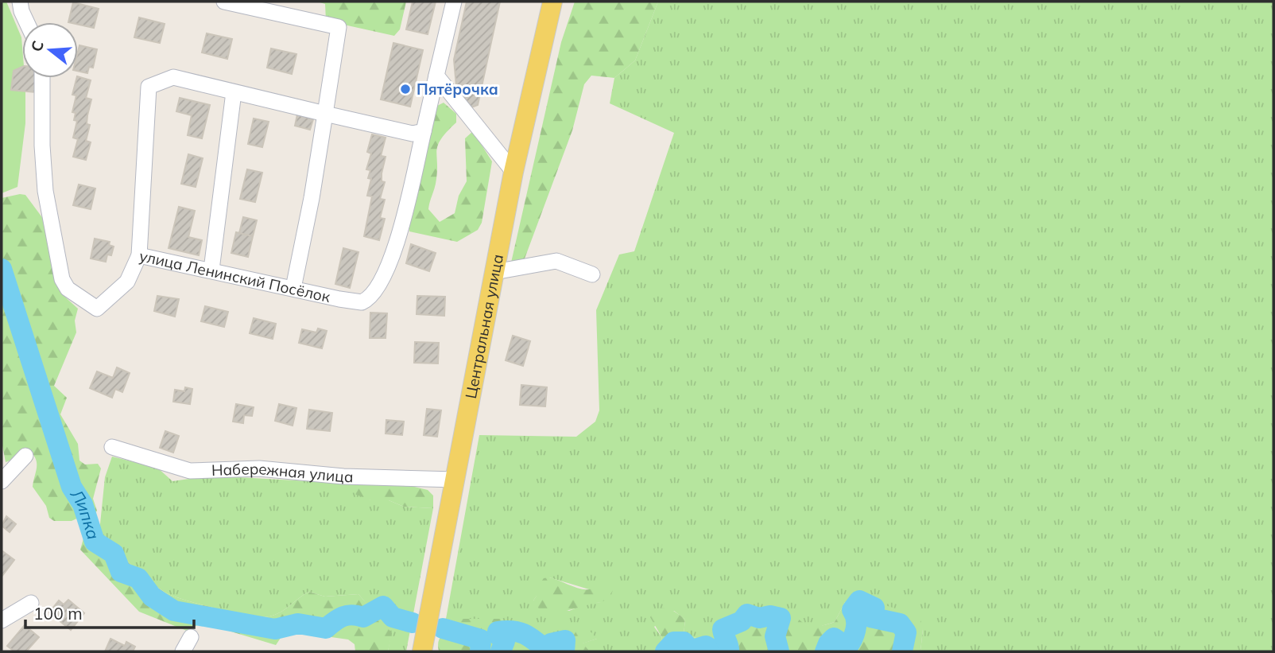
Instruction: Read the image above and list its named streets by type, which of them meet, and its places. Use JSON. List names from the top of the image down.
{
  "streets": {
    "main road": ["Центральная улица"],
    "street": ["улица Ленинский Посёлок", "Набережная улица"]
  },
  "crossings": [
    ["Центральная улица", "Набережная улица"]
  ],
  "water": ["Липка"],
  "places": ["Пятёрочка"],
  "scale_bar": "100 m",
  "north": "left"
}
